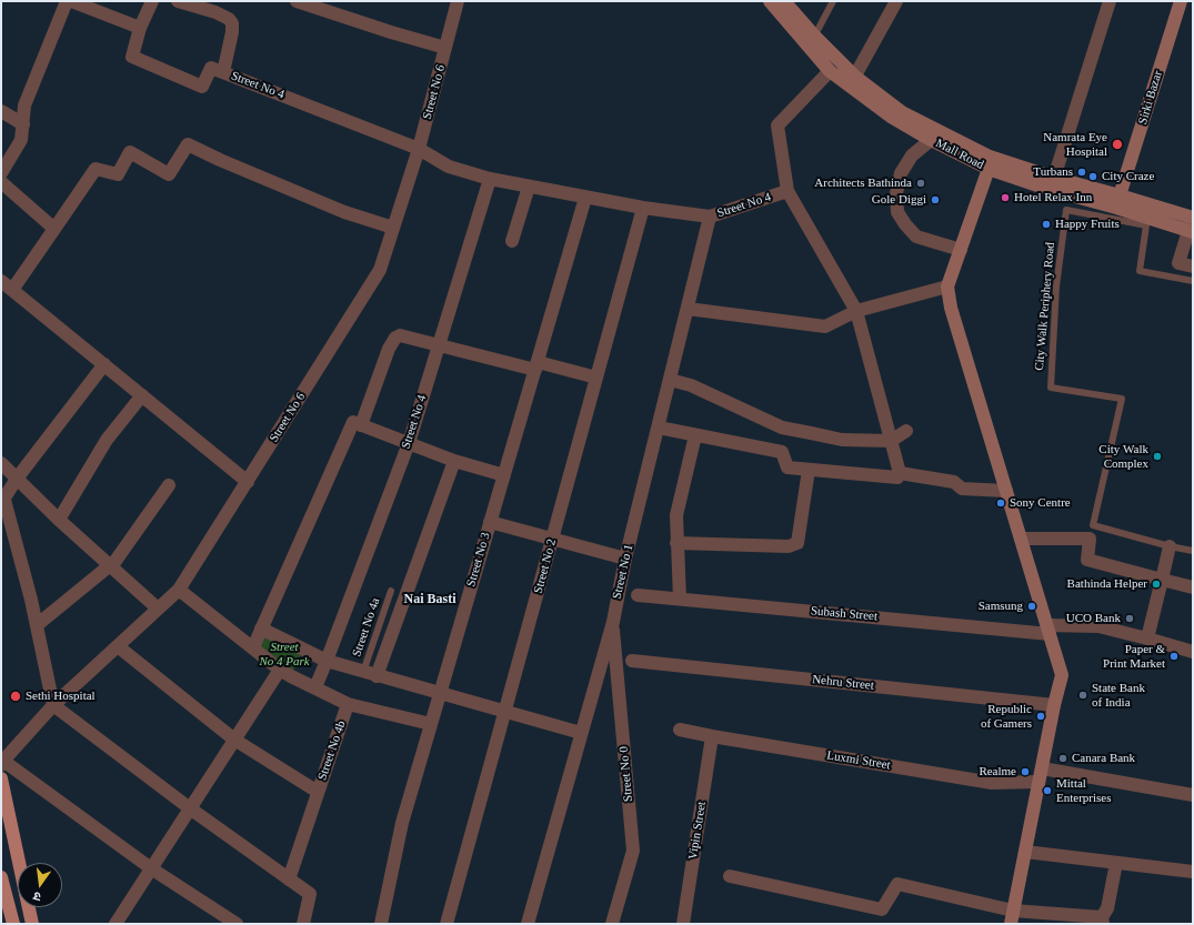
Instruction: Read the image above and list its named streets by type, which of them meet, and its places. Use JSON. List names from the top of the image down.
{
  "streets": {
    "street": [
      "Street No 4",
      "Street No 6",
      "Sirki Bazar",
      "Mall Road",
      "Street No 3",
      "Street No 2",
      "Street No 1",
      "Subash Street",
      "Nehru Street",
      "Street No 4b",
      "Luxmi Street",
      "Street No 0",
      "Vipin Street"
    ],
    "lane": ["City Walk Periphery Road", "Street No 4a"]
  },
  "crossings": [
    ["Street No 4", "Street No 6"],
    ["Street No 4", "Street No 3"],
    ["Street No 4", "Street No 2"],
    ["Street No 4", "Street No 1"],
    ["Sirki Bazar", "Mall Road"],
    ["Sirki Bazar", "City Walk Periphery Road"],
    ["Mall Road", "City Walk Periphery Road"],
    ["Street No 1", "Street No 0"],
    ["Luxmi Street", "Vipin Street"]
  ],
  "districts": ["Nai Basti"],
  "parks": ["Street No 4 Park"],
  "places": [
    "Namrata Eye Hospital",
    "Turbans",
    "City Craze",
    "Architects Bathinda",
    "Hotel Relax Inn",
    "Gole Diggi",
    "Happy Fruits",
    "City Walk Complex",
    "Sony Centre",
    "Bathinda Helper",
    "Samsung",
    "UCO Bank",
    "Paper & Print Market",
    "State Bank of India",
    "Sethi Hospital",
    "Republic of Gamers",
    "Canara Bank",
    "Realme",
    "Mittal Enterprises"
  ],
  "north": "bottom"
}
